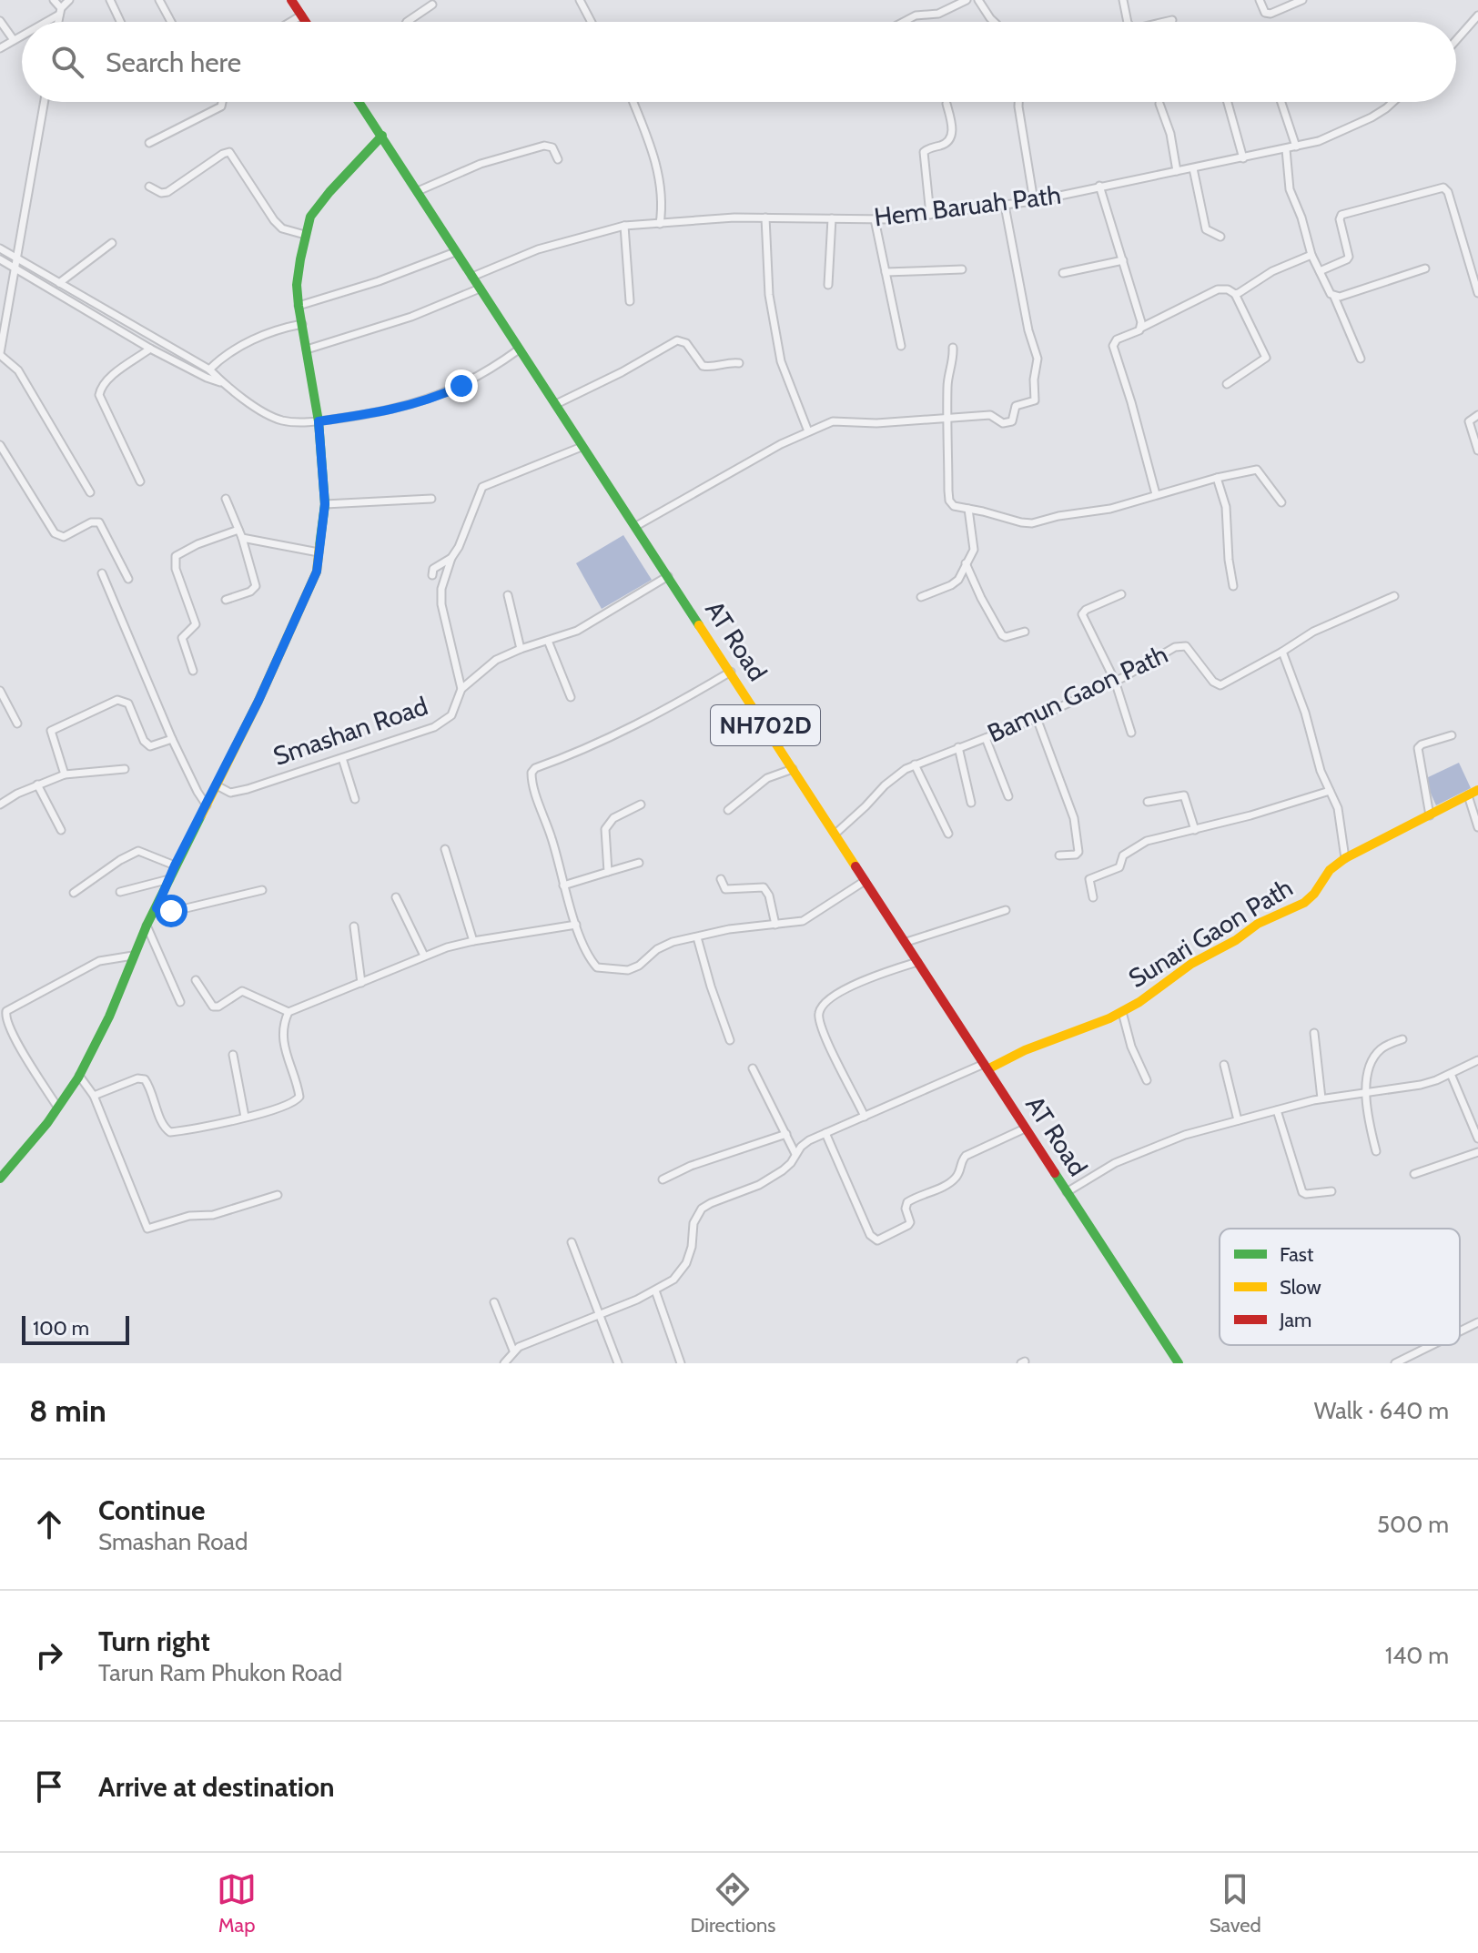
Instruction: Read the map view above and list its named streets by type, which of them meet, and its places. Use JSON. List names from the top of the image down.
{
  "streets": {
    "main road": [
      "AT Road",
      "NH702D",
      "Smashan Road",
      "Sunari Gaon Path"
    ],
    "street": ["Hem Baruah Path", "Bamun Gaon Path"]
  },
  "crossings": [
    ["Hem Baruah Path", "AT Road"],
    ["AT Road", "Bamun Gaon Path"],
    ["AT Road", "Smashan Road"],
    ["AT Road", "Sunari Gaon Path"]
  ],
  "legend": ["Fast", "Slow", "Jam"],
  "scale_bar": "100 m",
  "page": {
    "search": "Search here",
    "scale": "100 m",
    "heading": ["8 min", "Walk · 640 m"],
    "list": [
      ["Continue", "Smashan Road", "500 m"],
      ["Turn right", "Tarun Ram Phukon Road", "140 m"],
      "Arrive at destination"
    ],
    "nav": ["Map", "Directions", "Saved"]
  }
}
